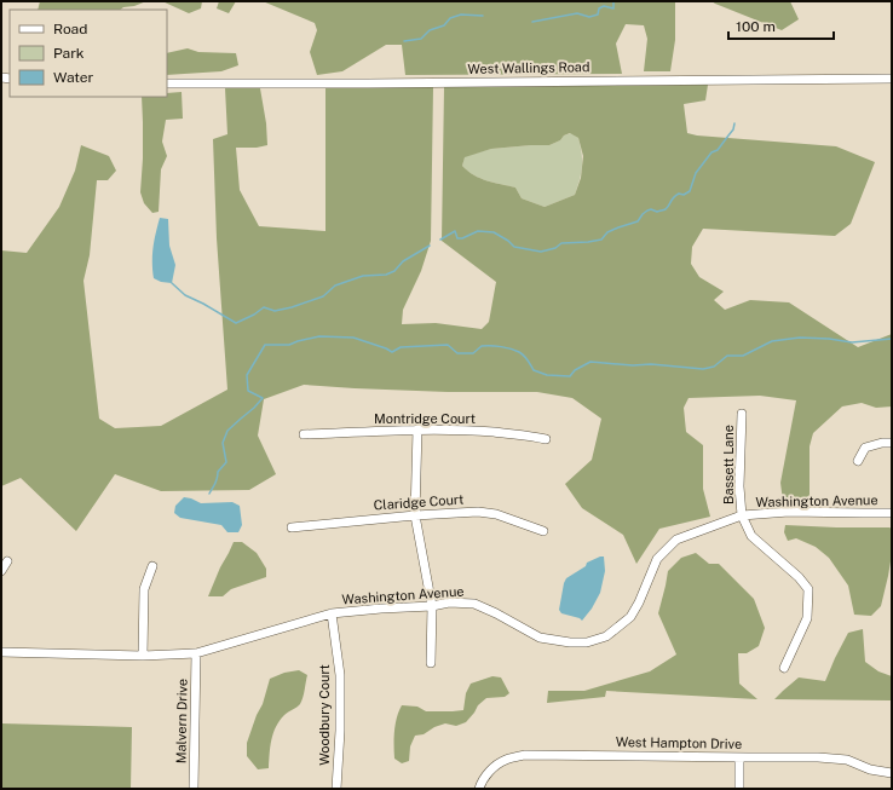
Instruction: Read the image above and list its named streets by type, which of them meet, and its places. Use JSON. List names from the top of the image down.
{
  "streets": {
    "street": [
      "West Wallings Road",
      "Montridge Court",
      "Bassett Lane",
      "Washington Avenue",
      "Claridge Court",
      "Woodbury Court",
      "Malvern Drive",
      "West Hampton Drive"
    ]
  },
  "crossings": [
    ["Bassett Lane", "Washington Avenue"],
    ["Washington Avenue", "Woodbury Court"],
    ["Washington Avenue", "Malvern Drive"]
  ],
  "legend": ["Road", "Park", "Water"],
  "scale_bar": "100 m"
}
